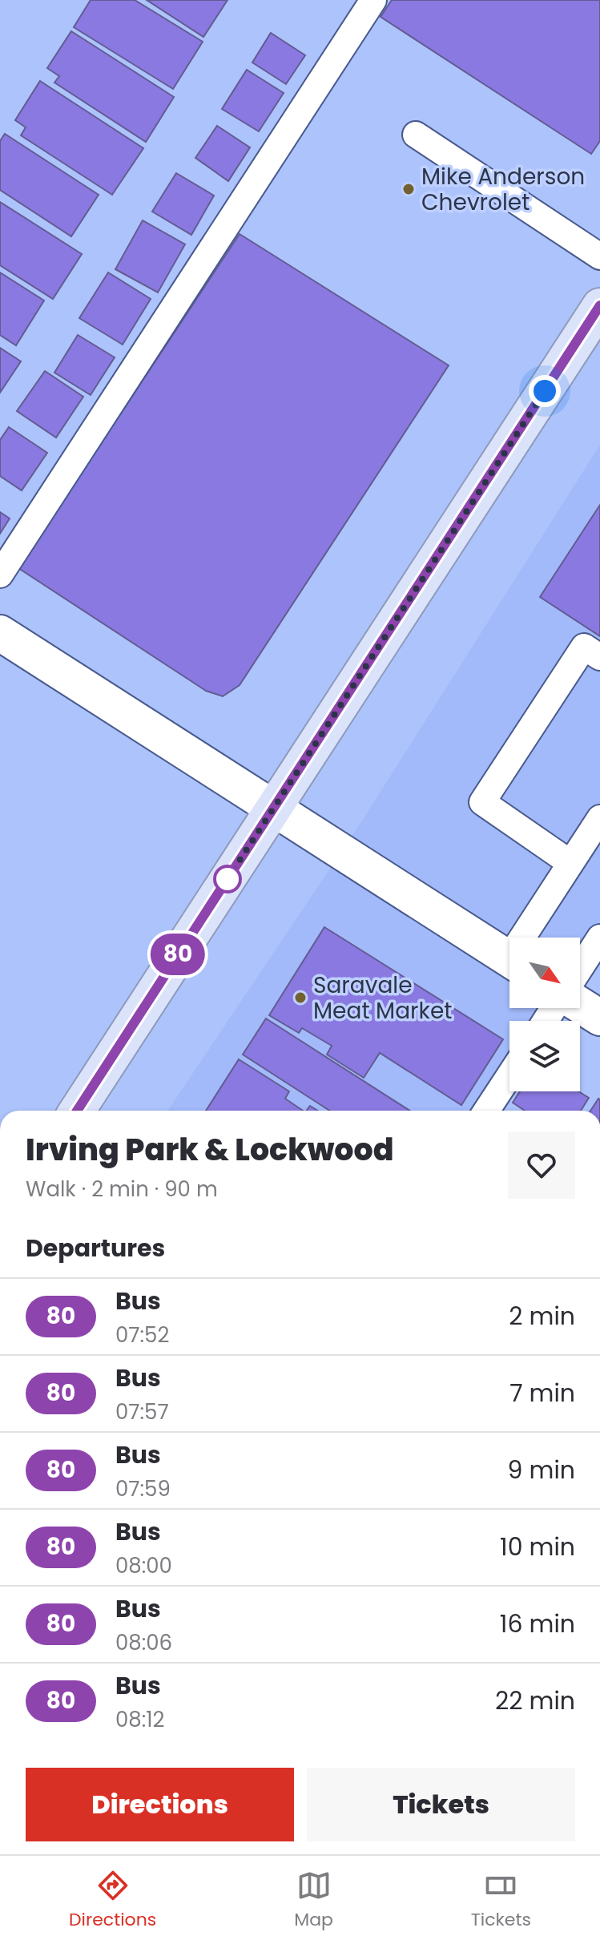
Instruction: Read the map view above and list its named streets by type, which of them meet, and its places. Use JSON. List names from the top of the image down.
{
  "places": ["Mike Anderson Chevrolet", "Saravale Meat Market"],
  "lines": ["bus line 80"],
  "north": "bottom right",
  "page": {
    "on_map": "80",
    "heading": [
      ["Irving Park & Lockwood", "Walk · 2 min · 90 m"],
      "Departures"
    ],
    "list": [
      {
        "mark": "80",
        "name": "Bus",
        "note": "07:52",
        "value": "2 min"
      },
      {
        "mark": "80",
        "name": "Bus",
        "note": "07:57",
        "value": "7 min"
      },
      {
        "mark": "80",
        "name": "Bus",
        "note": "07:59",
        "value": "9 min"
      },
      {
        "mark": "80",
        "name": "Bus",
        "note": "08:00",
        "value": "10 min"
      },
      {
        "mark": "80",
        "name": "Bus",
        "note": "08:06",
        "value": "16 min"
      },
      {
        "mark": "80",
        "name": "Bus",
        "note": "08:12",
        "value": "22 min"
      }
    ],
    "buttons": ["Directions", "Tickets"],
    "tabs": ["Directions", "Map", "Tickets"]
  }
}
